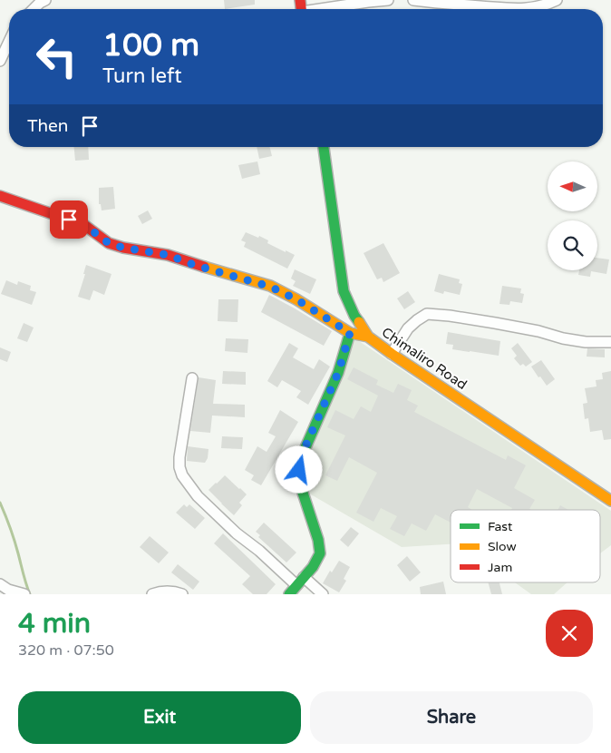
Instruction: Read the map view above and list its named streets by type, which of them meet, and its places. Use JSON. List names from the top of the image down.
{
  "streets": {
    "street": ["Chimaliro Road"]
  },
  "legend": ["Fast", "Slow", "Jam"],
  "north": "left",
  "page": {
    "turn": ["100 m", "Turn left"],
    "then": "Then",
    "heading": ["4 min", "320 m · 07:50"],
    "buttons": ["Exit", "Share"]
  }
}
